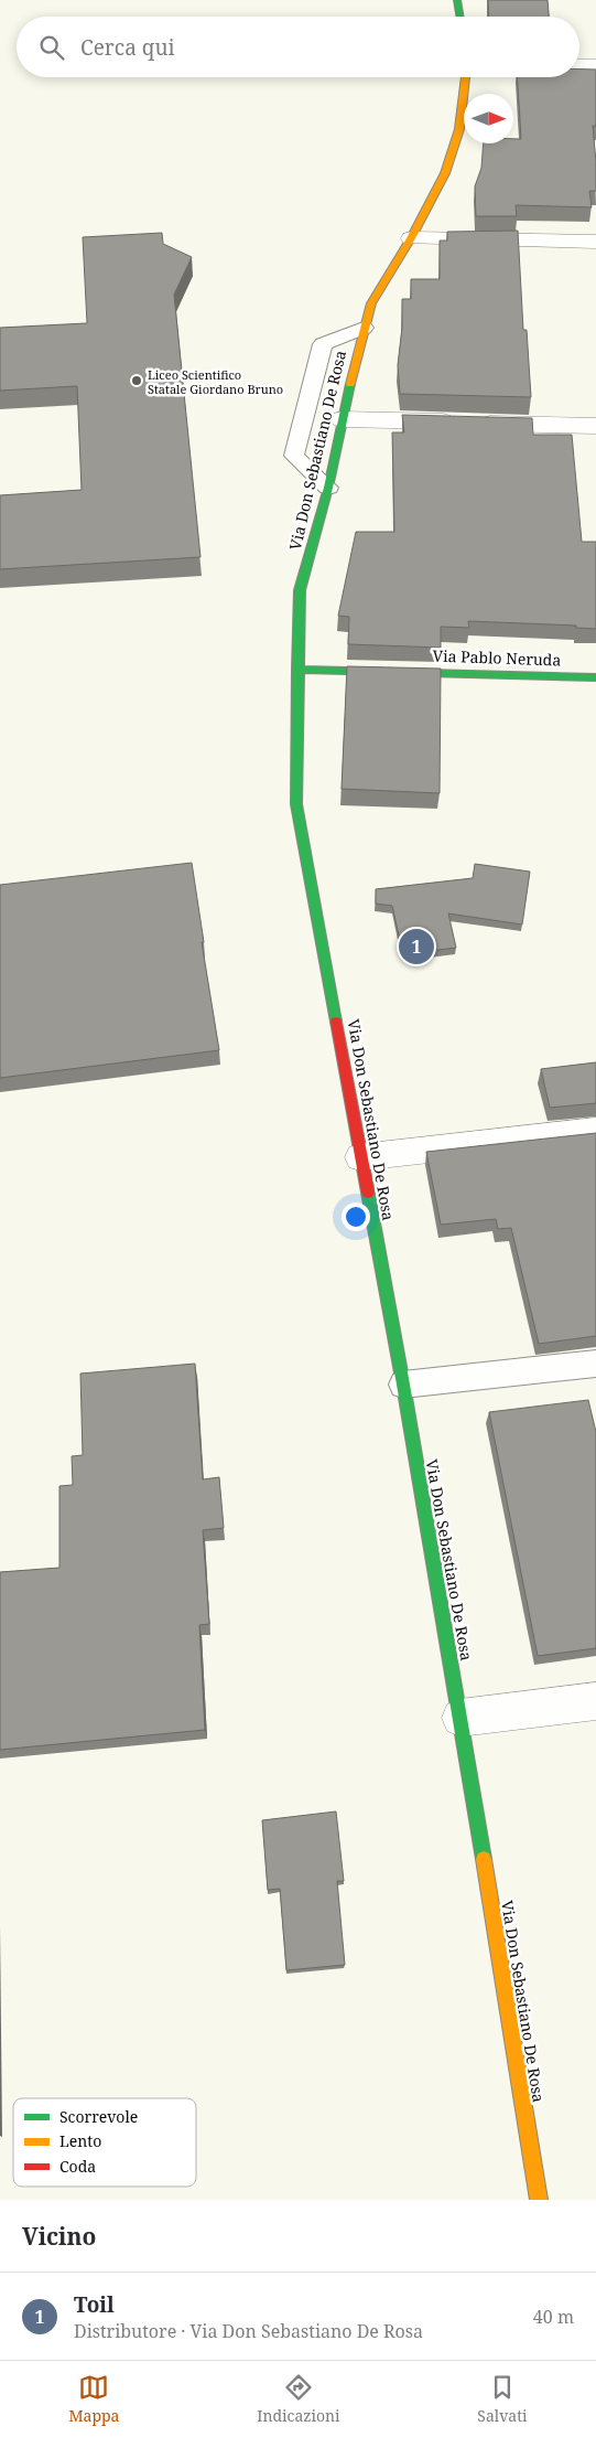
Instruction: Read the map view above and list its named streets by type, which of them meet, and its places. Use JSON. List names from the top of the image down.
{
  "streets": {
    "street": ["Via Don Sebastiano De Rosa", "Via Pablo Neruda"]
  },
  "crossings": [
    ["Via Don Sebastiano De Rosa", "Via Pablo Neruda"]
  ],
  "places": ["Liceo Scientifico Statale Giordano Bruno"],
  "legend": ["Scorrevole", "Lento", "Coda"],
  "north": "right",
  "page": {
    "search": "Cerca qui",
    "pins": "1",
    "heading": "Vicino",
    "list": [
      {
        "mark": "1",
        "name": "Toil",
        "note": "Distributore · Via Don Sebastiano De Rosa",
        "value": "40 m"
      }
    ],
    "nav": ["Mappa", "Indicazioni", "Salvati"]
  }
}
